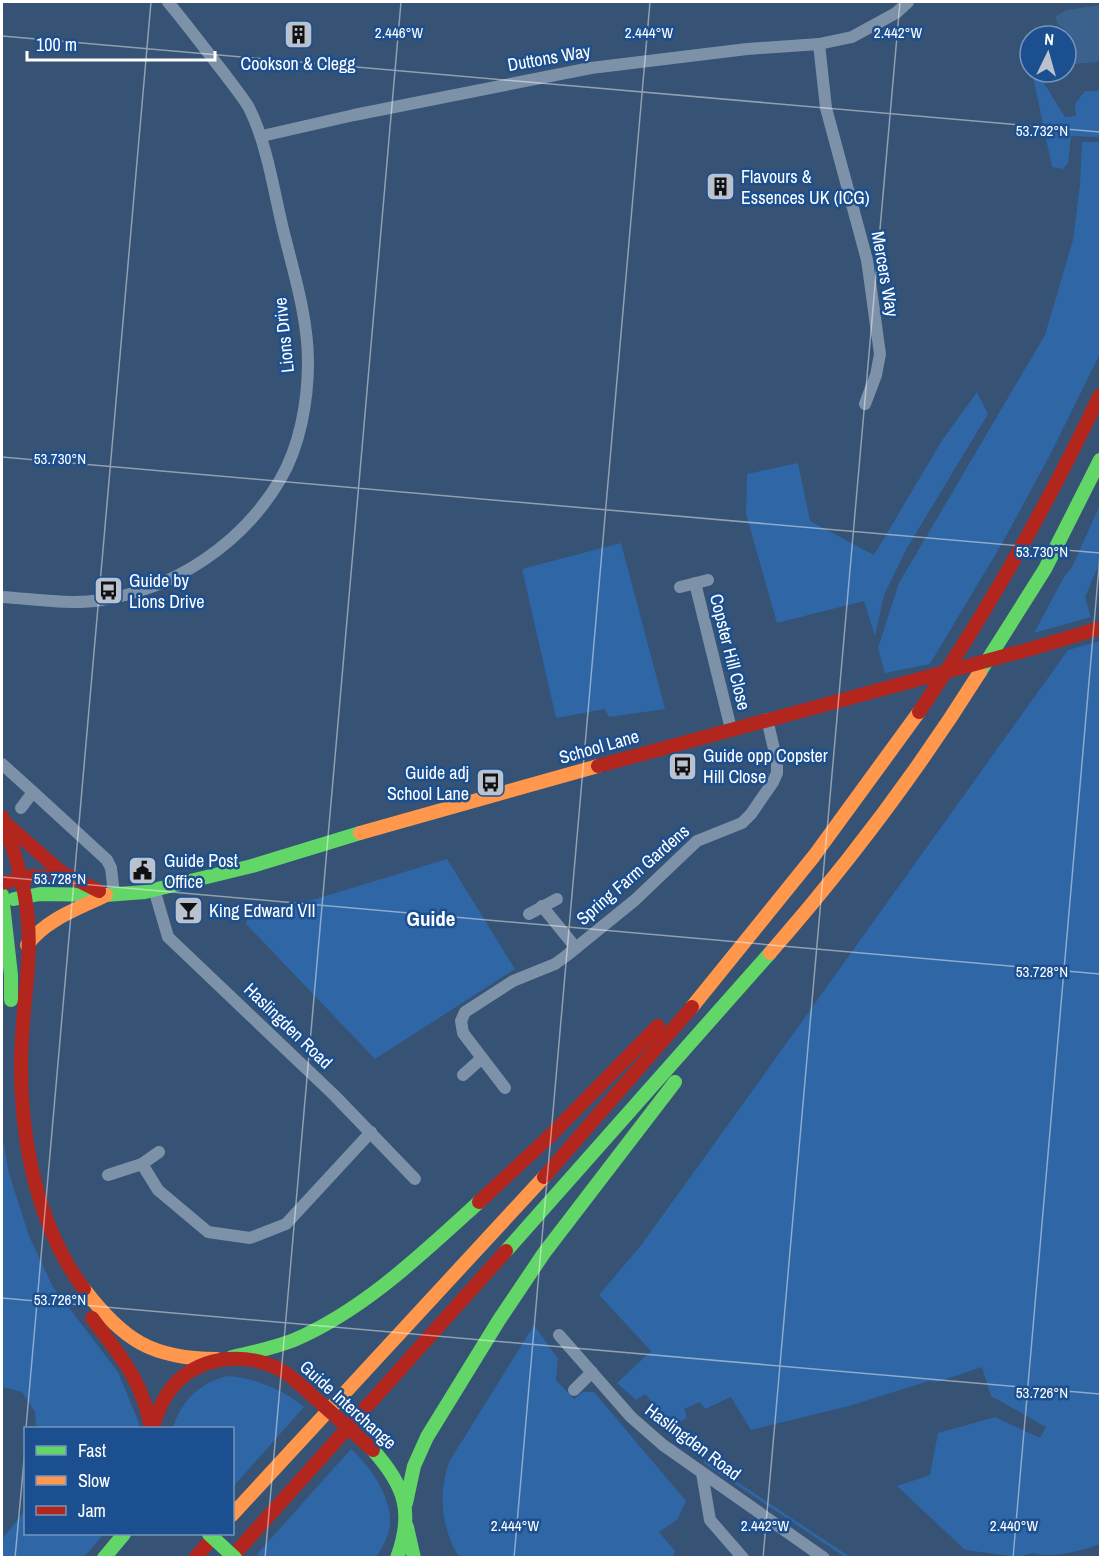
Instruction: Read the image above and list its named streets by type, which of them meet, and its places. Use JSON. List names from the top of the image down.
{
  "streets": {
    "main road": ["School Lane", "Guide Interchange"],
    "street": [
      "Duttons Way",
      "Mercers Way",
      "Lions Drive",
      "Copster Hill Close",
      "Spring Farm Gardens",
      "Haslingden Road"
    ]
  },
  "crossings": [
    ["Duttons Way", "Mercers Way"],
    ["Duttons Way", "Lions Drive"],
    ["Copster Hill Close", "School Lane"],
    ["School Lane", "Spring Farm Gardens"],
    ["School Lane", "Haslingden Road"]
  ],
  "districts": ["Guide"],
  "places": {
    "building": ["Cookson & Clegg", "Flavours & Essences UK (ICG)"],
    "bus stop": ["Guide by Lions Drive", "Guide opp Copster Hill Close", "Guide adj School Lane"],
    "public building": ["Guide Post Office"],
    "bar": ["King Edward VII"]
  },
  "legend": ["Fast", "Slow", "Jam"],
  "scale_bar": "100 m",
  "north": "top",
  "coordinates": [
    "2.446°W",
    "2.444°W",
    "2.442°W",
    "53.732°N",
    "53.730°N",
    "53.728°N",
    "53.726°N",
    "2.440°W"
  ]
}
